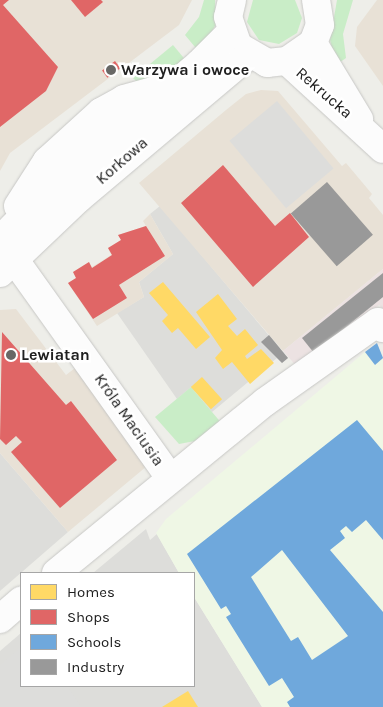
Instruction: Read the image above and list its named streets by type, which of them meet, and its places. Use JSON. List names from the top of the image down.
{
  "streets": {
    "street": ["Rekrucka", "Korkowa", "Króla Maciusia"]
  },
  "crossings": [
    ["Korkowa", "Króla Maciusia"]
  ],
  "places": ["Warzywa i owoce", "Lewiatan"],
  "legend": [
    "Homes",
    "Shops",
    "Schools",
    "Industry"
  ]
}
